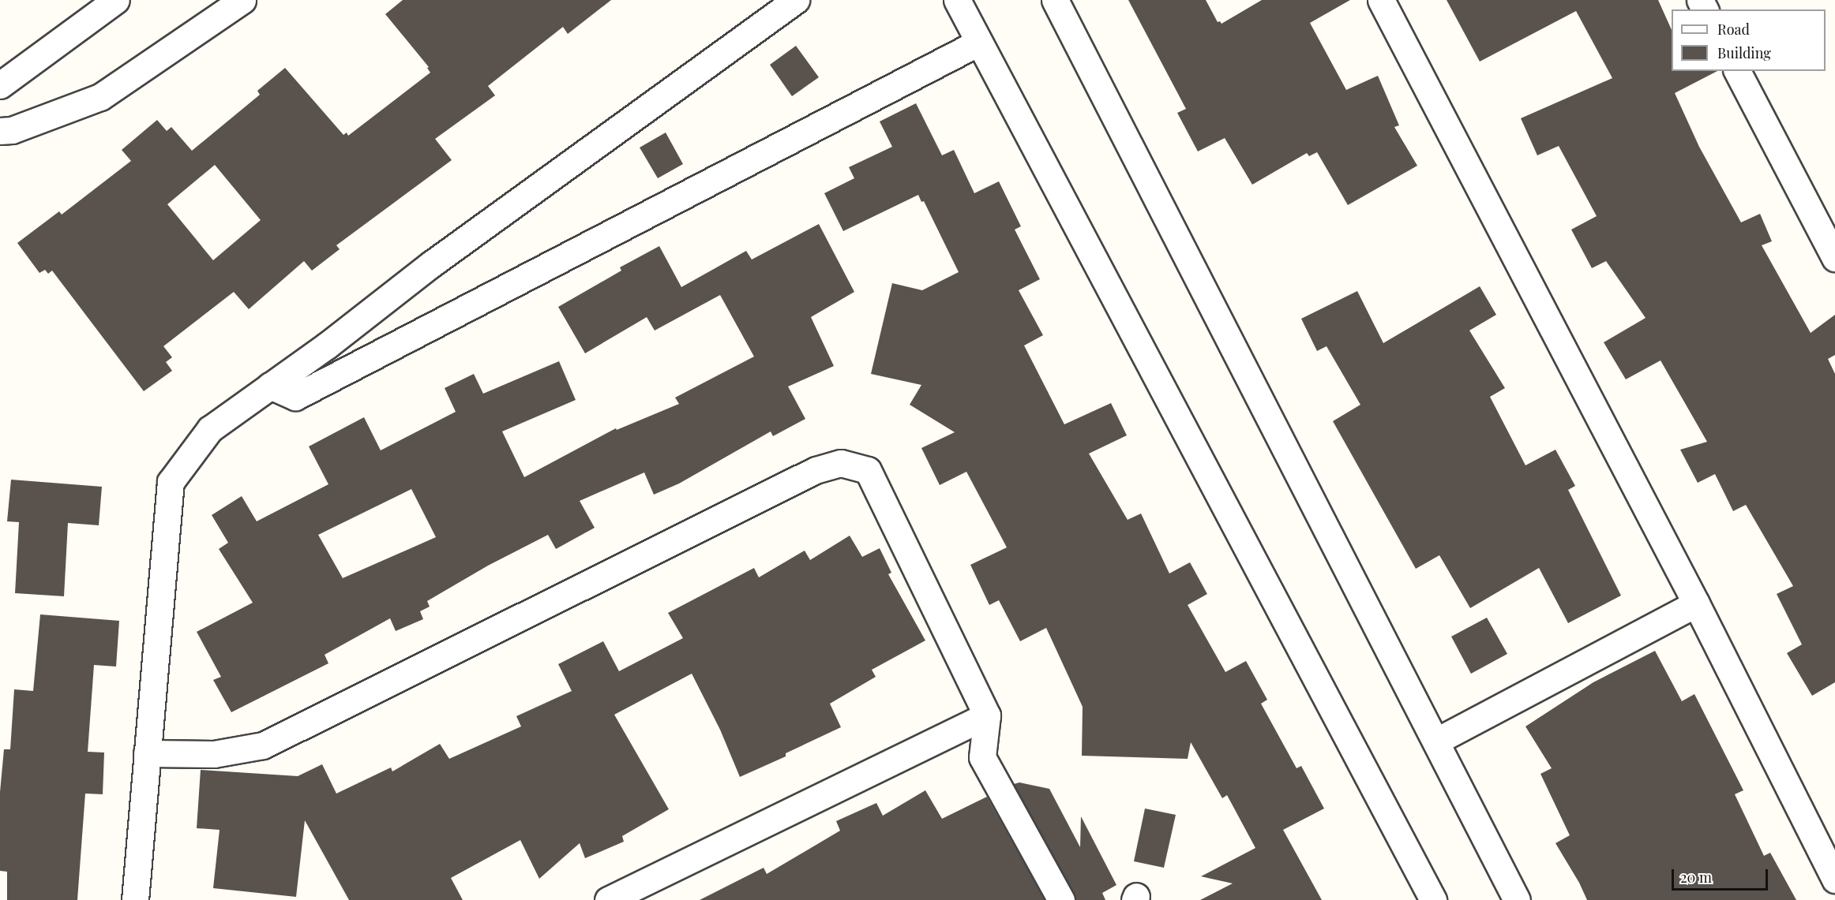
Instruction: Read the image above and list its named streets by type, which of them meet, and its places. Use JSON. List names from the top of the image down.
{
  "legend": ["Road", "Building"],
  "scale_bar": "20 m"
}
